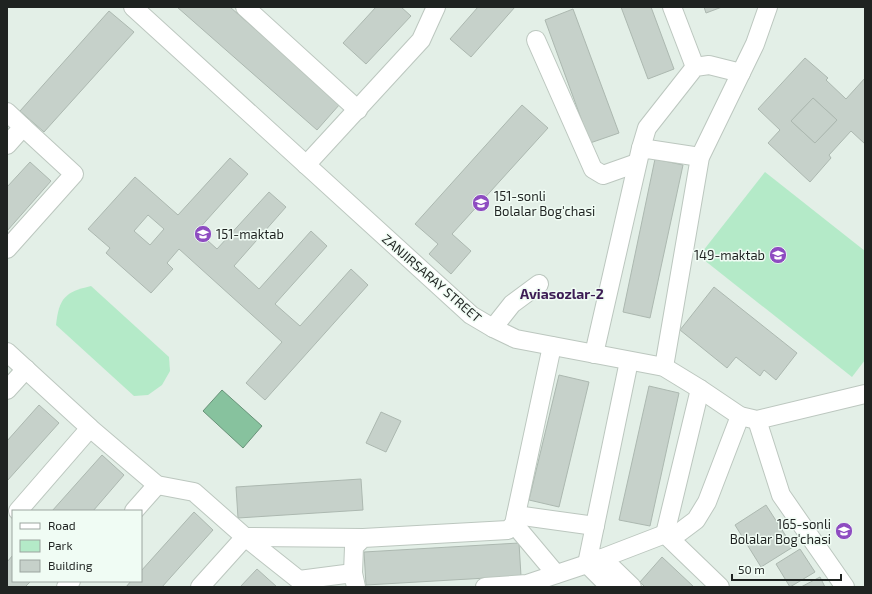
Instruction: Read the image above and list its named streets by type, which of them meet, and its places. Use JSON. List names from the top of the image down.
{
  "streets": {
    "street": ["ZANJIRSARAY STREET"]
  },
  "districts": ["Aviasozlar-2"],
  "places": {
    "school or university": [
      "151-sonli Bolalar Bog'chasi",
      "151-maktab",
      "149-maktab",
      "165-sonli Bolalar Bog'chasi"
    ]
  },
  "legend": ["Road", "Park", "Building"],
  "scale_bar": "50 m"
}
